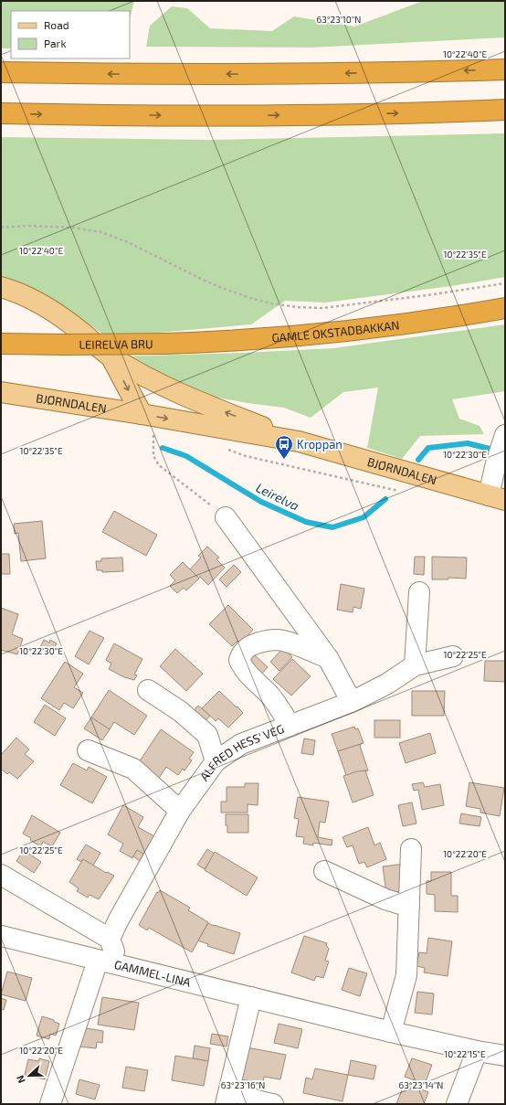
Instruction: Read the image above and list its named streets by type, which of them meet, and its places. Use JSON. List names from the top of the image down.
{
  "streets": {
    "highway": ["GAMLE OKSTADBAKKAN", "LEIRELVA BRU"],
    "main road": ["BJØRNDALEN"],
    "street": ["ALFRED HESS' VEG", "GAMMEL-LINA"]
  },
  "crossings": [
    ["GAMLE OKSTADBAKKAN", "LEIRELVA BRU"],
    ["ALFRED HESS' VEG", "GAMMEL-LINA"]
  ],
  "water": ["Leirelva"],
  "places": {
    "bus stop": ["Kroppan"]
  },
  "legend": ["Road", "Park"],
  "north": "left",
  "coordinates": [
    "63°23'10\"N",
    "10°22'40\"E",
    "10°22'35\"E",
    "10°22'30\"E",
    "10°22'25\"E",
    "10°22'20\"E",
    "10°22'15\"E",
    "63°23'16\"N",
    "63°23'14\"N"
  ]
}
